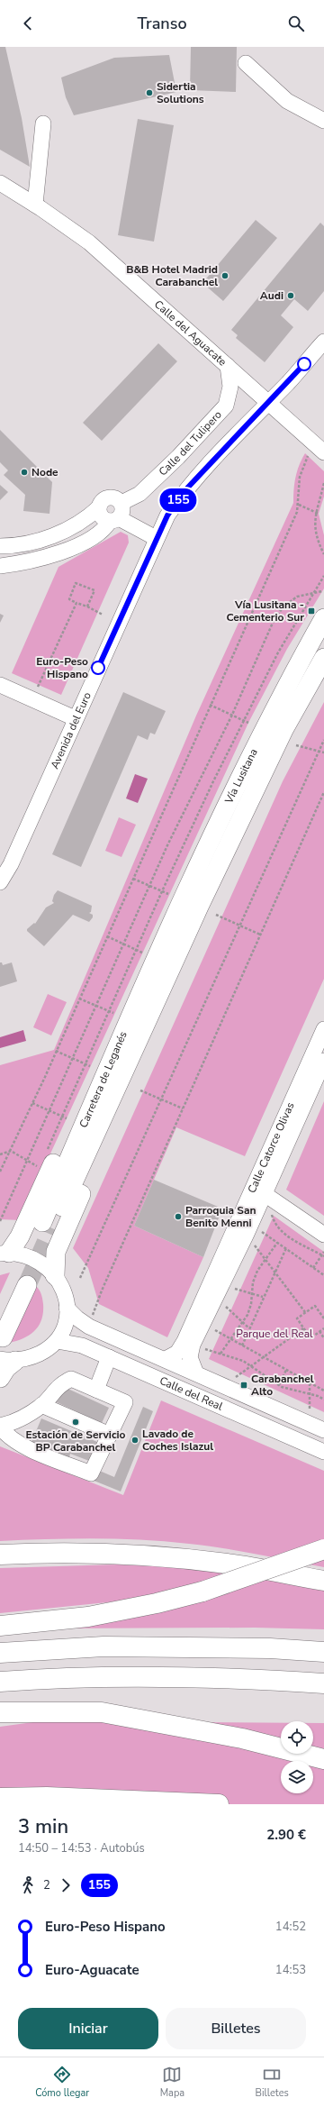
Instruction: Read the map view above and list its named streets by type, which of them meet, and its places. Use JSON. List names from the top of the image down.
{
  "streets": {
    "main road": ["Vía Lusitana", "Carretera de Leganés"],
    "street": [
      "Calle del Aguacate",
      "Calle del Tulipero",
      "Avenida del Euro",
      "Calle Catorce Olivas",
      "Calle del Real"
    ]
  },
  "crossings": [
    ["Calle del Aguacate", "Calle del Tulipero"],
    ["Calle del Aguacate", "Avenida del Euro"],
    ["Vía Lusitana", "Carretera de Leganés"],
    ["Calle Catorce Olivas", "Calle del Real"]
  ],
  "parks": ["Parque del Real"],
  "places": {
    "other": [
      "Sidertia Solutions",
      "B&B Hotel Madrid Carabanchel",
      "Audi",
      "Node",
      "Euro-Peso Hispano",
      "Parroquia San Benito Menni",
      "Estación de Servicio BP Carabanchel",
      "Lavado de Coches Islazul"
    ],
    "transit": ["Vía Lusitana - Cementerio Sur", "Carabanchel Alto"]
  },
  "lines": ["bus line 155"],
  "page": {
    "header": "Transo",
    "on_map": "155",
    "heading": ["3 min", "14:50 – 14:53 · Autobús", "2.90 €"],
    "legs": ["2", "155"],
    "list": [
      {
        "name": "Euro-Peso Hispano",
        "value": "14:52"
      },
      {
        "name": "Euro-Aguacate",
        "value": "14:53"
      }
    ],
    "buttons": ["Iniciar", "Billetes"],
    "tabs": ["Cómo llegar", "Mapa", "Billetes"]
  }
}
